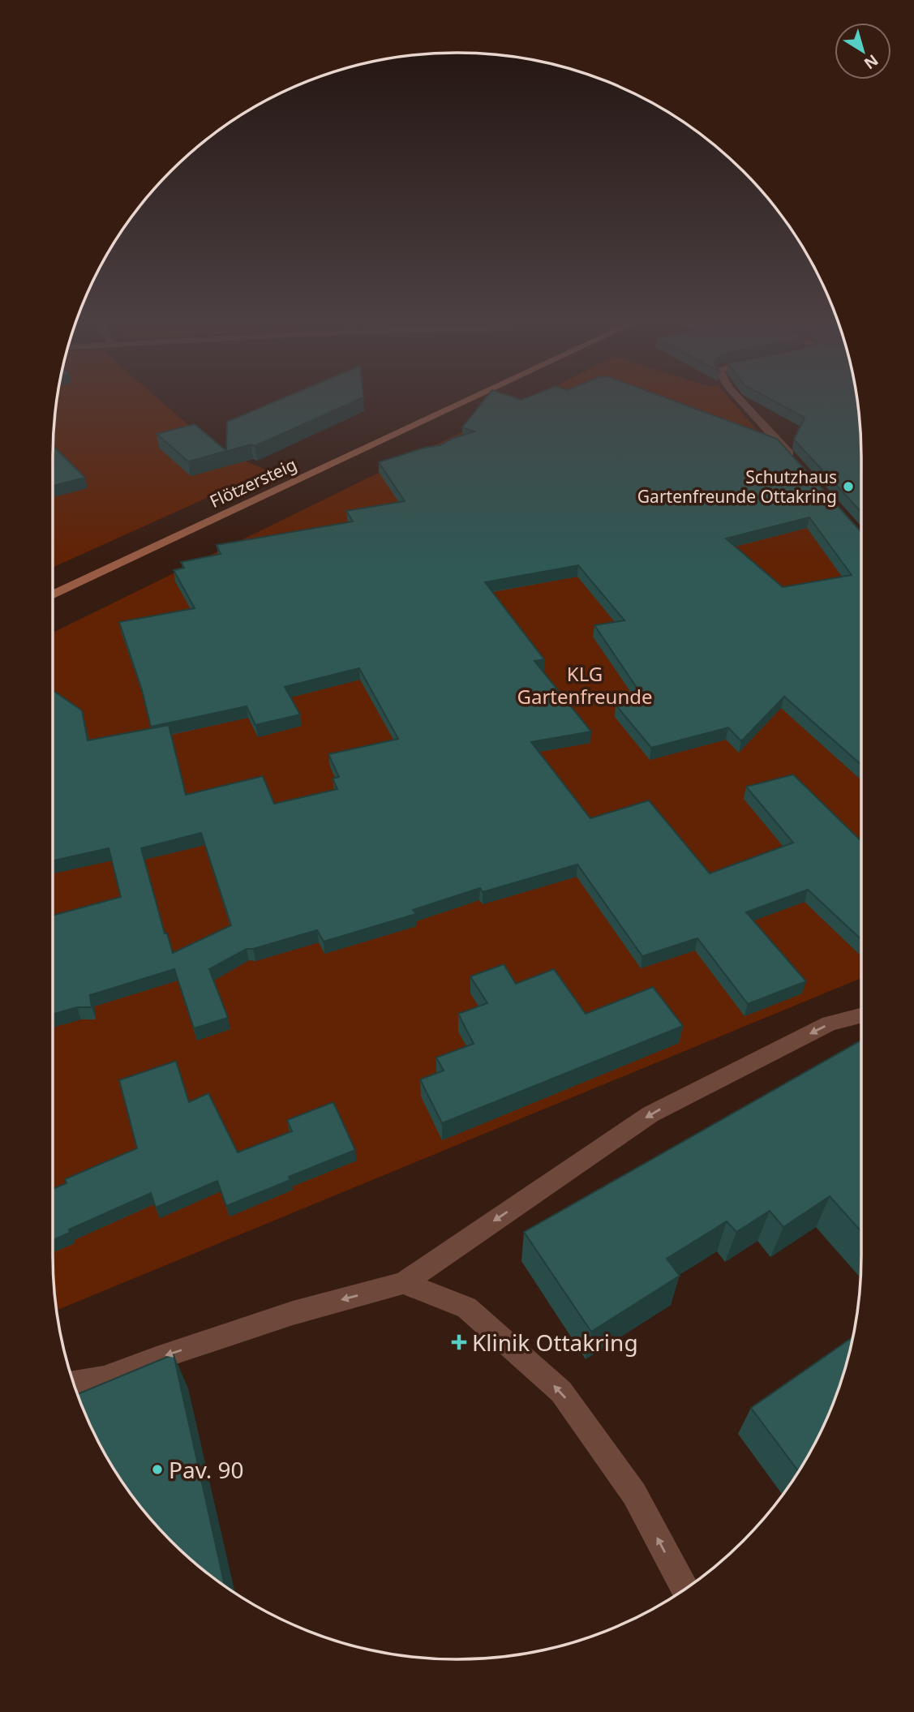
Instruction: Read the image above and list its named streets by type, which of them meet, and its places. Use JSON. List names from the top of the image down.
{
  "streets": {
    "main road": ["Flötzersteig"]
  },
  "parks": ["KLG Gartenfreunde"],
  "places": {
    "other": ["Schutzhaus Gartenfreunde Ottakring", "Pav. 90"],
    "health": ["Klinik Ottakring"]
  },
  "north": "bottom right"
}
